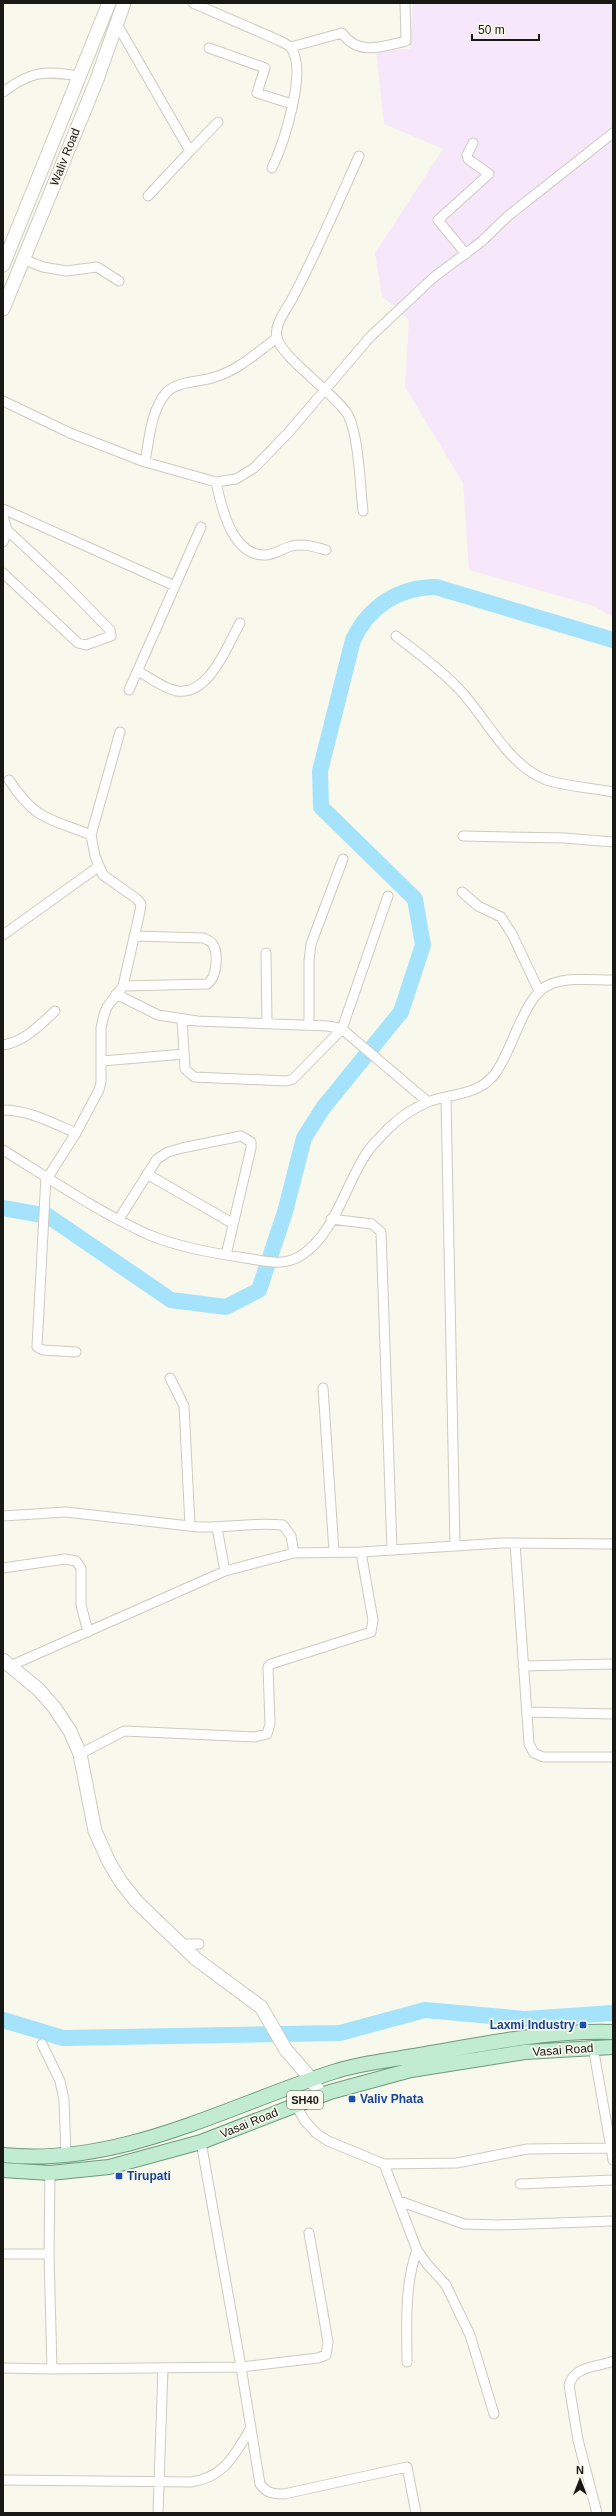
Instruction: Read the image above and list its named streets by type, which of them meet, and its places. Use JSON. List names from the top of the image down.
{
  "streets": {
    "main road": ["Waliv Road", "Vasai Road", "SH40"]
  },
  "places": {
    "transit": ["Laxmi Industry", "Valiv Phata", "Tirupati"]
  },
  "scale_bar": "50 m",
  "north": "top"
}
